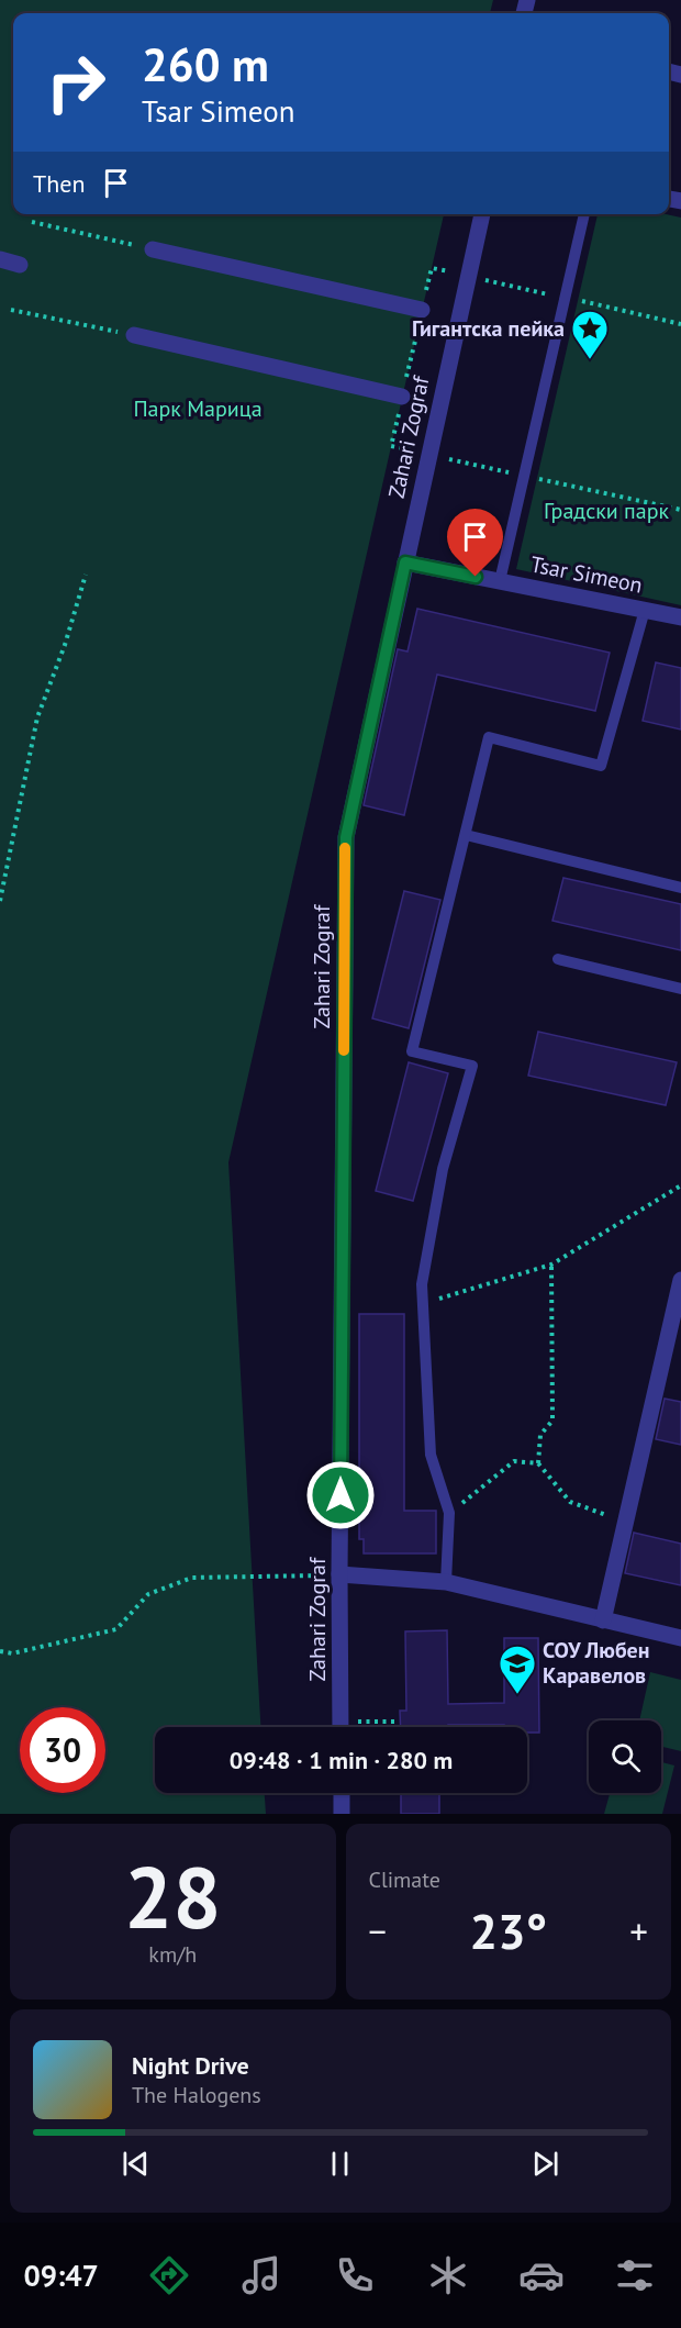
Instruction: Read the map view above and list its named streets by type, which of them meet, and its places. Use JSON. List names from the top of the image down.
{
  "streets": {
    "street": ["Zahari Zograf", "Tsar Simeon"]
  },
  "crossings": [
    ["Zahari Zograf", "Tsar Simeon"]
  ],
  "parks": ["Парк Марица", "Градски парк"],
  "places": {
    "place": ["Гигантска пейка"],
    "school or university": ["СОУ Любен Каравелов"]
  },
  "page": {
    "turn": ["260 m", "Tsar Simeon"],
    "then": "Then",
    "limit": "30",
    "trip": "09:48 · 1 min · 280 m",
    "tile": [
      ["28", "km/h"],
      "Climate"
    ],
    "heat": ["−", "23°", "+"],
    "song": ["Night Drive", "The Halogens"],
    "tabs": "09:47"
  }
}
